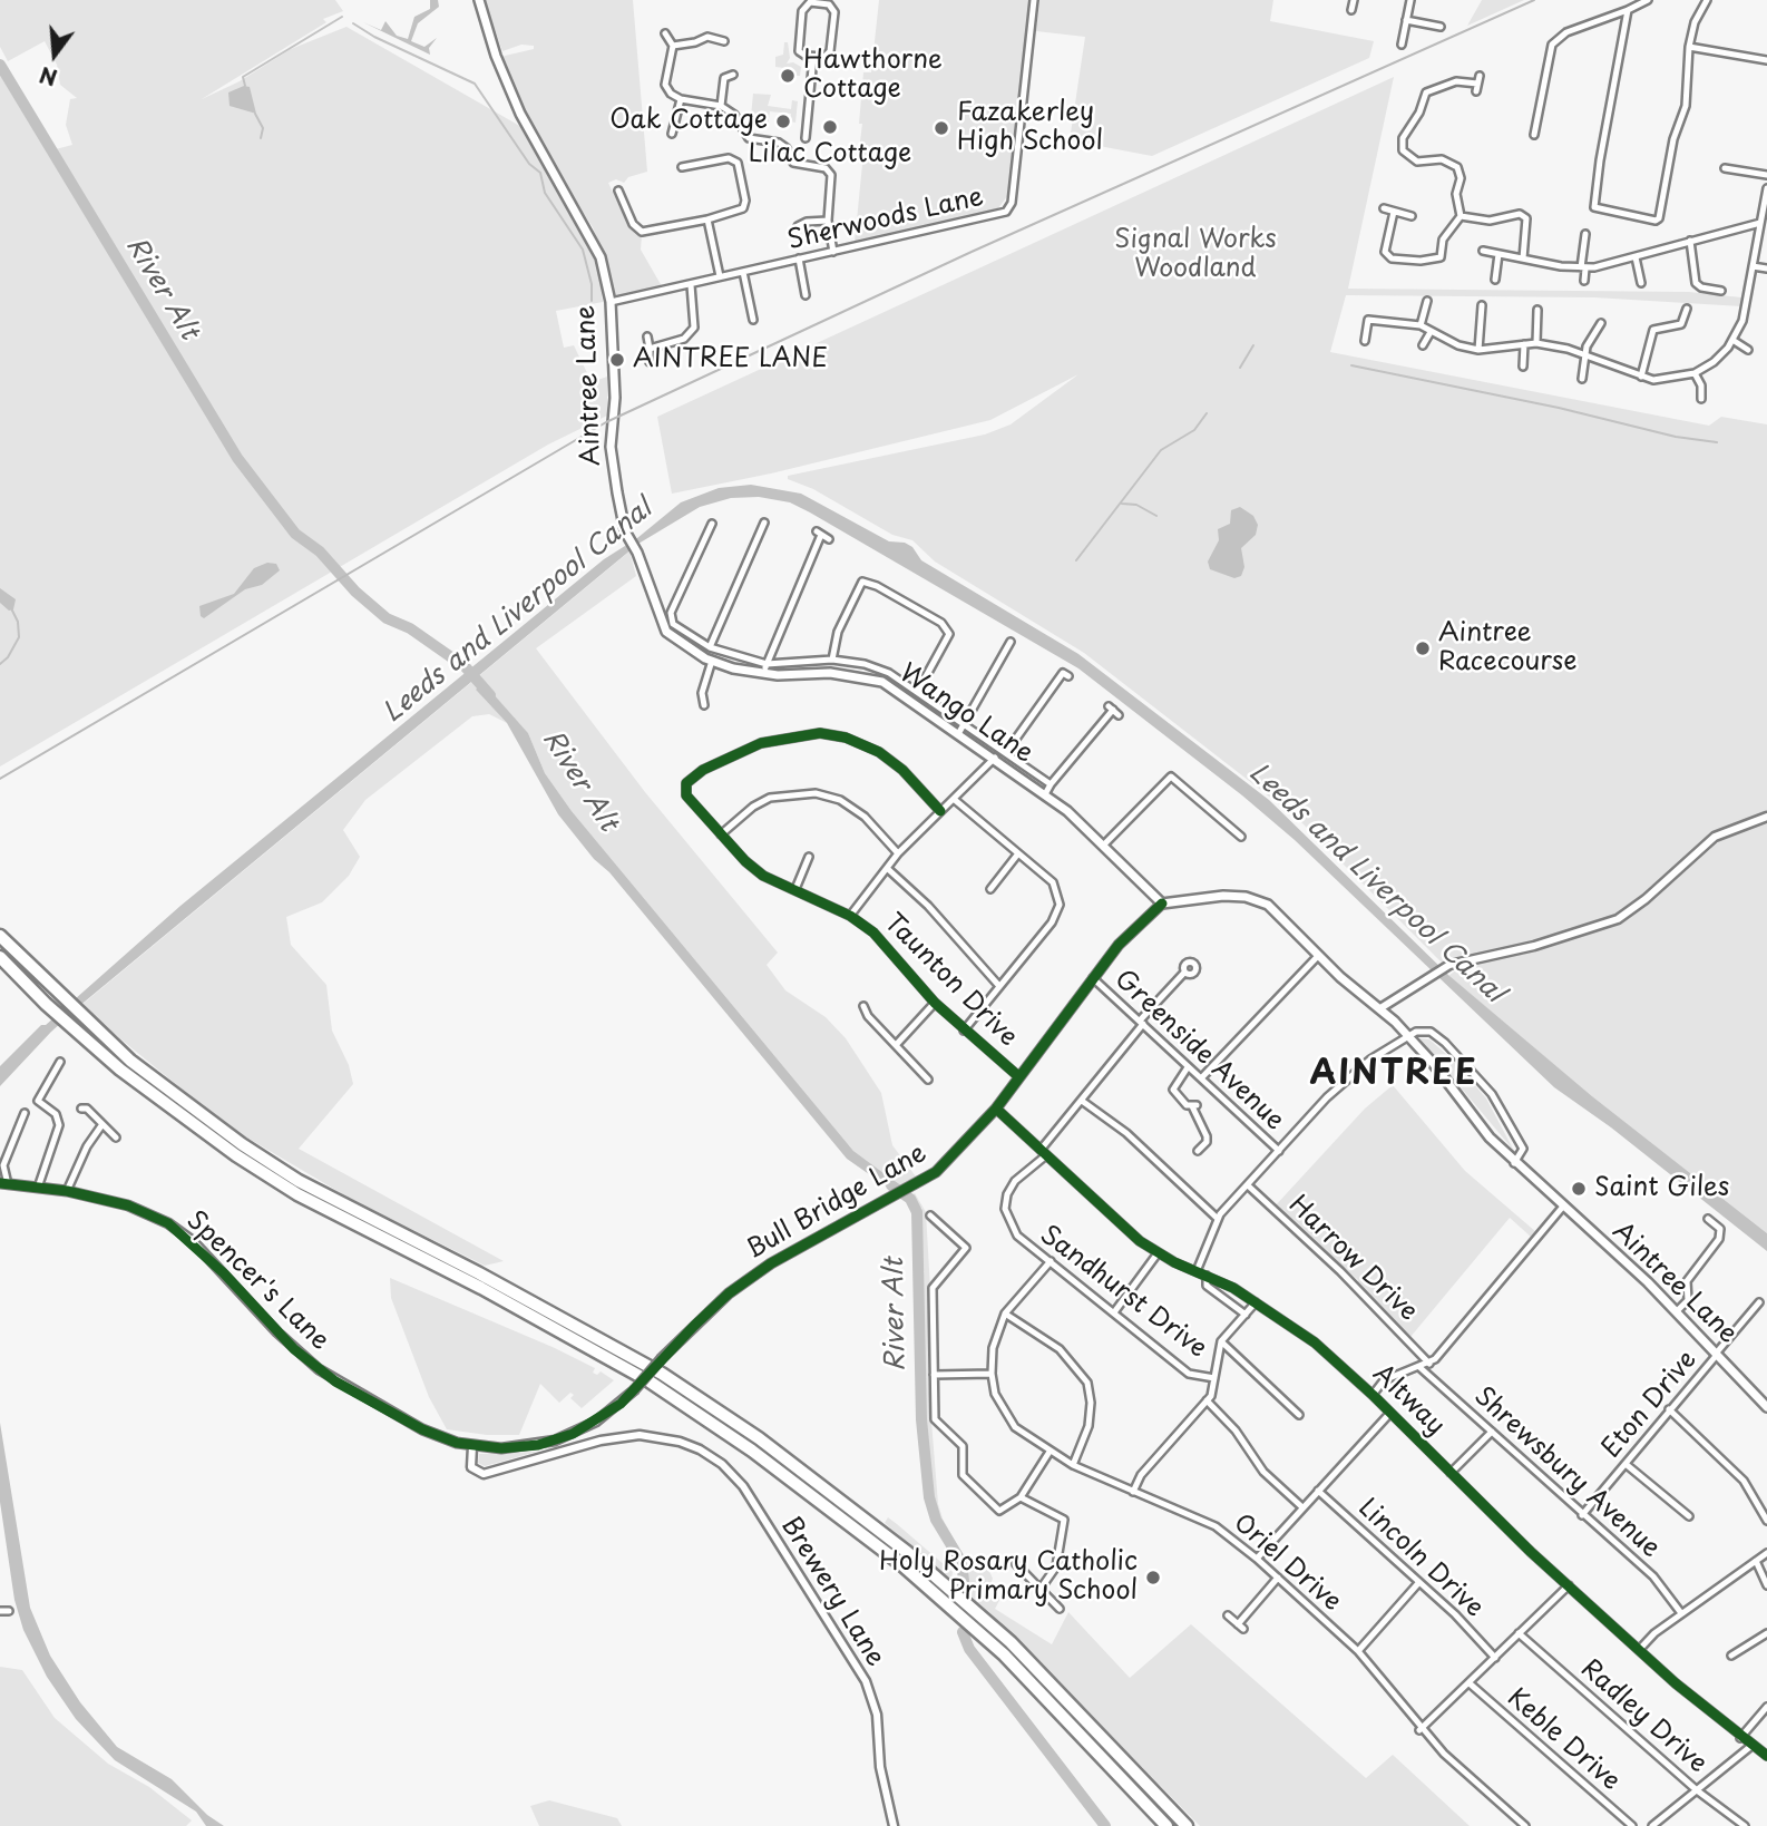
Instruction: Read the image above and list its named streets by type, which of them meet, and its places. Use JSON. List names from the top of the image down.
{
  "streets": {
    "main road": ["Aintree Lane", "Wango Lane"],
    "street": [
      "Sherwoods Lane",
      "Taunton Drive",
      "Greenside Avenue",
      "Bull Bridge Lane",
      "Harrow Drive",
      "Spencer's Lane",
      "Sandhurst Drive",
      "Altway",
      "Eton Drive",
      "Shrewsbury Avenue",
      "Lincoln Drive",
      "Oriel Drive",
      "Brewery Lane",
      "Radley Drive",
      "Keble Drive"
    ]
  },
  "crossings": [
    ["Sherwoods Lane", "Aintree Lane"],
    ["Aintree Lane", "Wango Lane"],
    ["Aintree Lane", "Bull Bridge Lane"],
    ["Aintree Lane", "Eton Drive"],
    ["Wango Lane", "Bull Bridge Lane"],
    ["Taunton Drive", "Bull Bridge Lane"],
    ["Greenside Avenue", "Bull Bridge Lane"],
    ["Greenside Avenue", "Sandhurst Drive"],
    ["Bull Bridge Lane", "Spencer's Lane"],
    ["Bull Bridge Lane", "Altway"],
    ["Bull Bridge Lane", "Brewery Lane"],
    ["Spencer's Lane", "Brewery Lane"],
    ["Sandhurst Drive", "Altway"],
    ["Sandhurst Drive", "Oriel Drive"],
    ["Eton Drive", "Shrewsbury Avenue"]
  ],
  "districts": ["AINTREE"],
  "water": ["River Alt", "Leeds and Liverpool Canal"],
  "parks": ["Signal Works Woodland"],
  "places": [
    "Hawthorne Cottage",
    "Oak Cottage",
    "Lilac Cottage",
    "Fazakerley High School",
    "AINTREE LANE",
    "Aintree Racecourse",
    "Saint Giles",
    "Holy Rosary Catholic Primary School"
  ],
  "north": "bottom"
}
